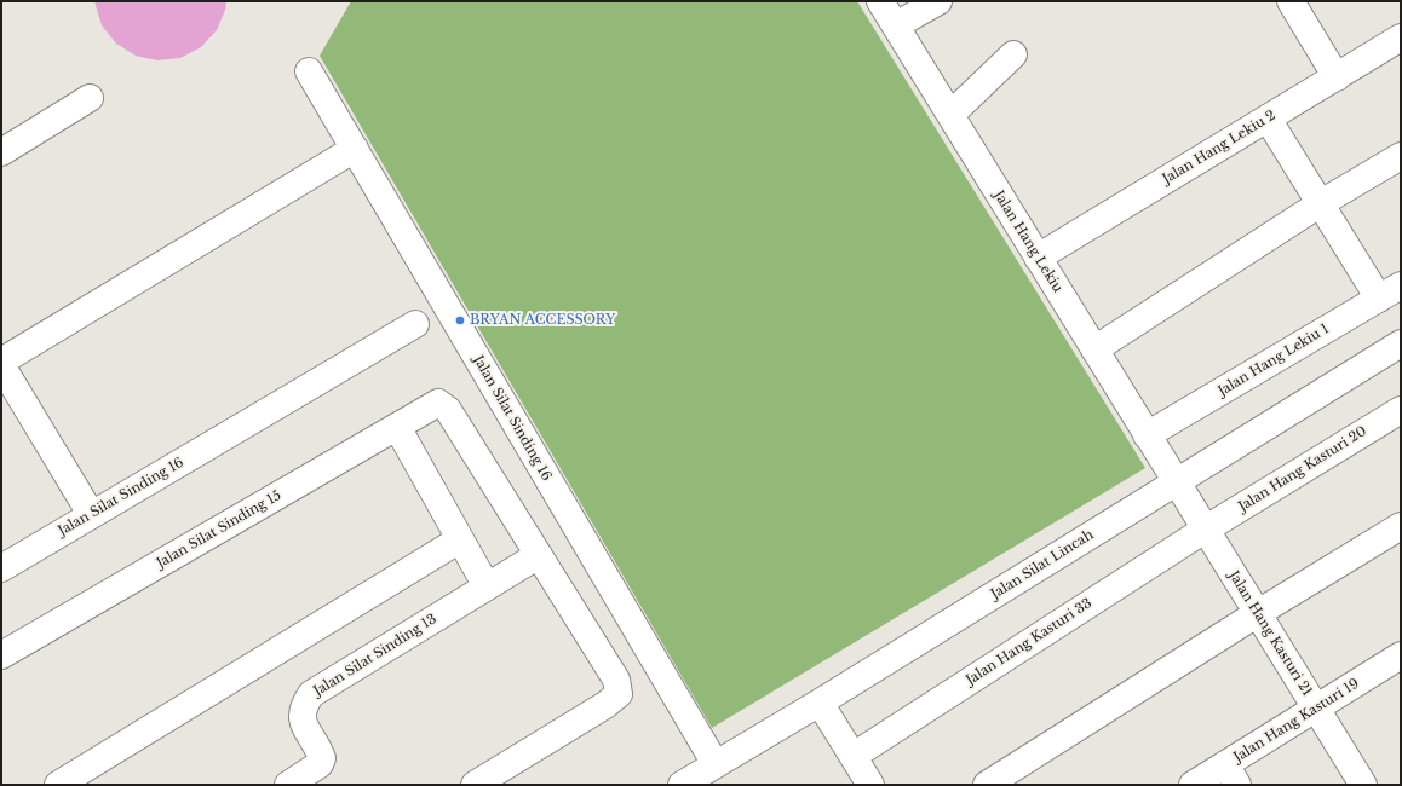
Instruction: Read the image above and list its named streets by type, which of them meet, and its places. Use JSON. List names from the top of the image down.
{
  "streets": {
    "street": [
      "Jalan Hang Lekiu 2",
      "Jalan Hang Lekiu",
      "Jalan Hang Lekiu 1",
      "Jalan Silat Sinding 16",
      "Jalan Hang Kasturi 20",
      "Jalan Silat Sinding 15",
      "Jalan Silat Lincah",
      "Jalan Hang Kasturi 21",
      "Jalan Hang Kasturi 33",
      "Jalan Silat Sinding 13",
      "Jalan Hang Kasturi 19"
    ]
  },
  "crossings": [
    ["Jalan Hang Lekiu 2", "Jalan Hang Lekiu"],
    ["Jalan Hang Lekiu", "Jalan Hang Lekiu 1"],
    ["Jalan Hang Lekiu", "Jalan Silat Lincah"],
    ["Jalan Hang Lekiu", "Jalan Hang Kasturi 21"],
    ["Jalan Silat Sinding 16", "Jalan Silat Lincah"],
    ["Jalan Hang Kasturi 20", "Jalan Hang Kasturi 21"],
    ["Jalan Hang Kasturi 20", "Jalan Hang Kasturi 33"],
    ["Jalan Silat Sinding 15", "Jalan Silat Sinding 13"],
    ["Jalan Silat Lincah", "Jalan Hang Kasturi 21"],
    ["Jalan Hang Kasturi 21", "Jalan Hang Kasturi 33"],
    ["Jalan Hang Kasturi 21", "Jalan Hang Kasturi 19"]
  ],
  "places": ["BRYAN ACCESSORY"]
}
